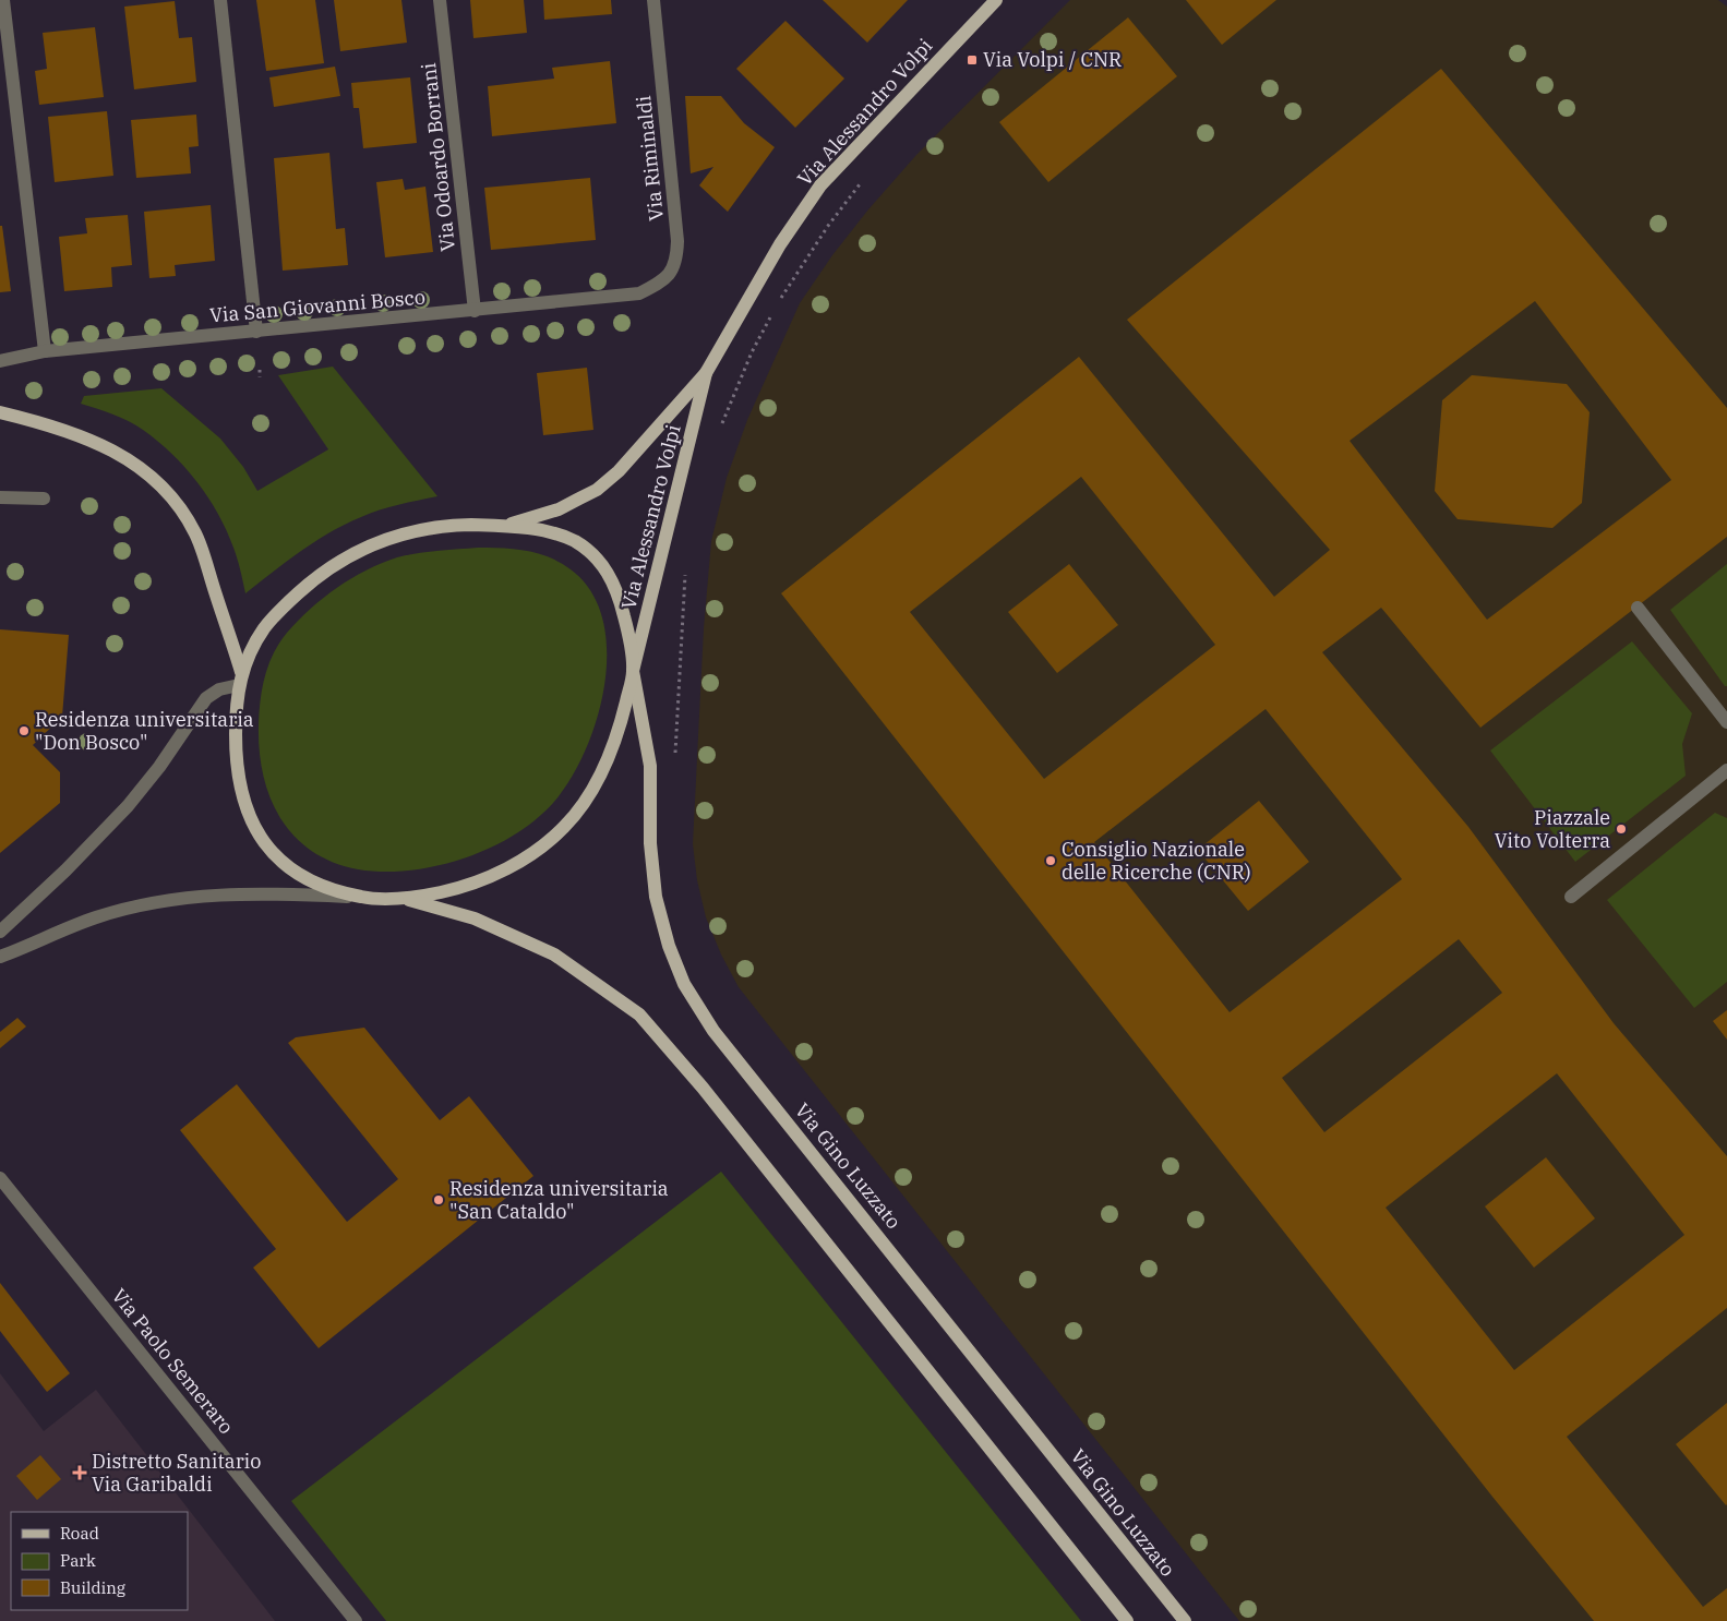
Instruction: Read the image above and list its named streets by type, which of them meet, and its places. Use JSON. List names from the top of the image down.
{
  "streets": {
    "main road": ["Via Alessandro Volpi", "Via Gino Luzzato"],
    "street": [
      "Via Odoardo Borrani",
      "Via Riminaldi",
      "Via San Giovanni Bosco",
      "Via Paolo Semeraro"
    ]
  },
  "crossings": [
    ["Via Alessandro Volpi", "Via Gino Luzzato"],
    ["Via Odoardo Borrani", "Via San Giovanni Bosco"],
    ["Via Riminaldi", "Via San Giovanni Bosco"]
  ],
  "places": {
    "transit": ["Via Volpi / CNR"],
    "other": [
      "Residenza universitaria \"Don Bosco\"",
      "Piazzale Vito Volterra",
      "Consiglio Nazionale delle Ricerche (CNR)",
      "Residenza universitaria \"San Cataldo\""
    ],
    "health": ["Distretto Sanitario Via Garibaldi"]
  },
  "legend": ["Road", "Park", "Building"]
}
